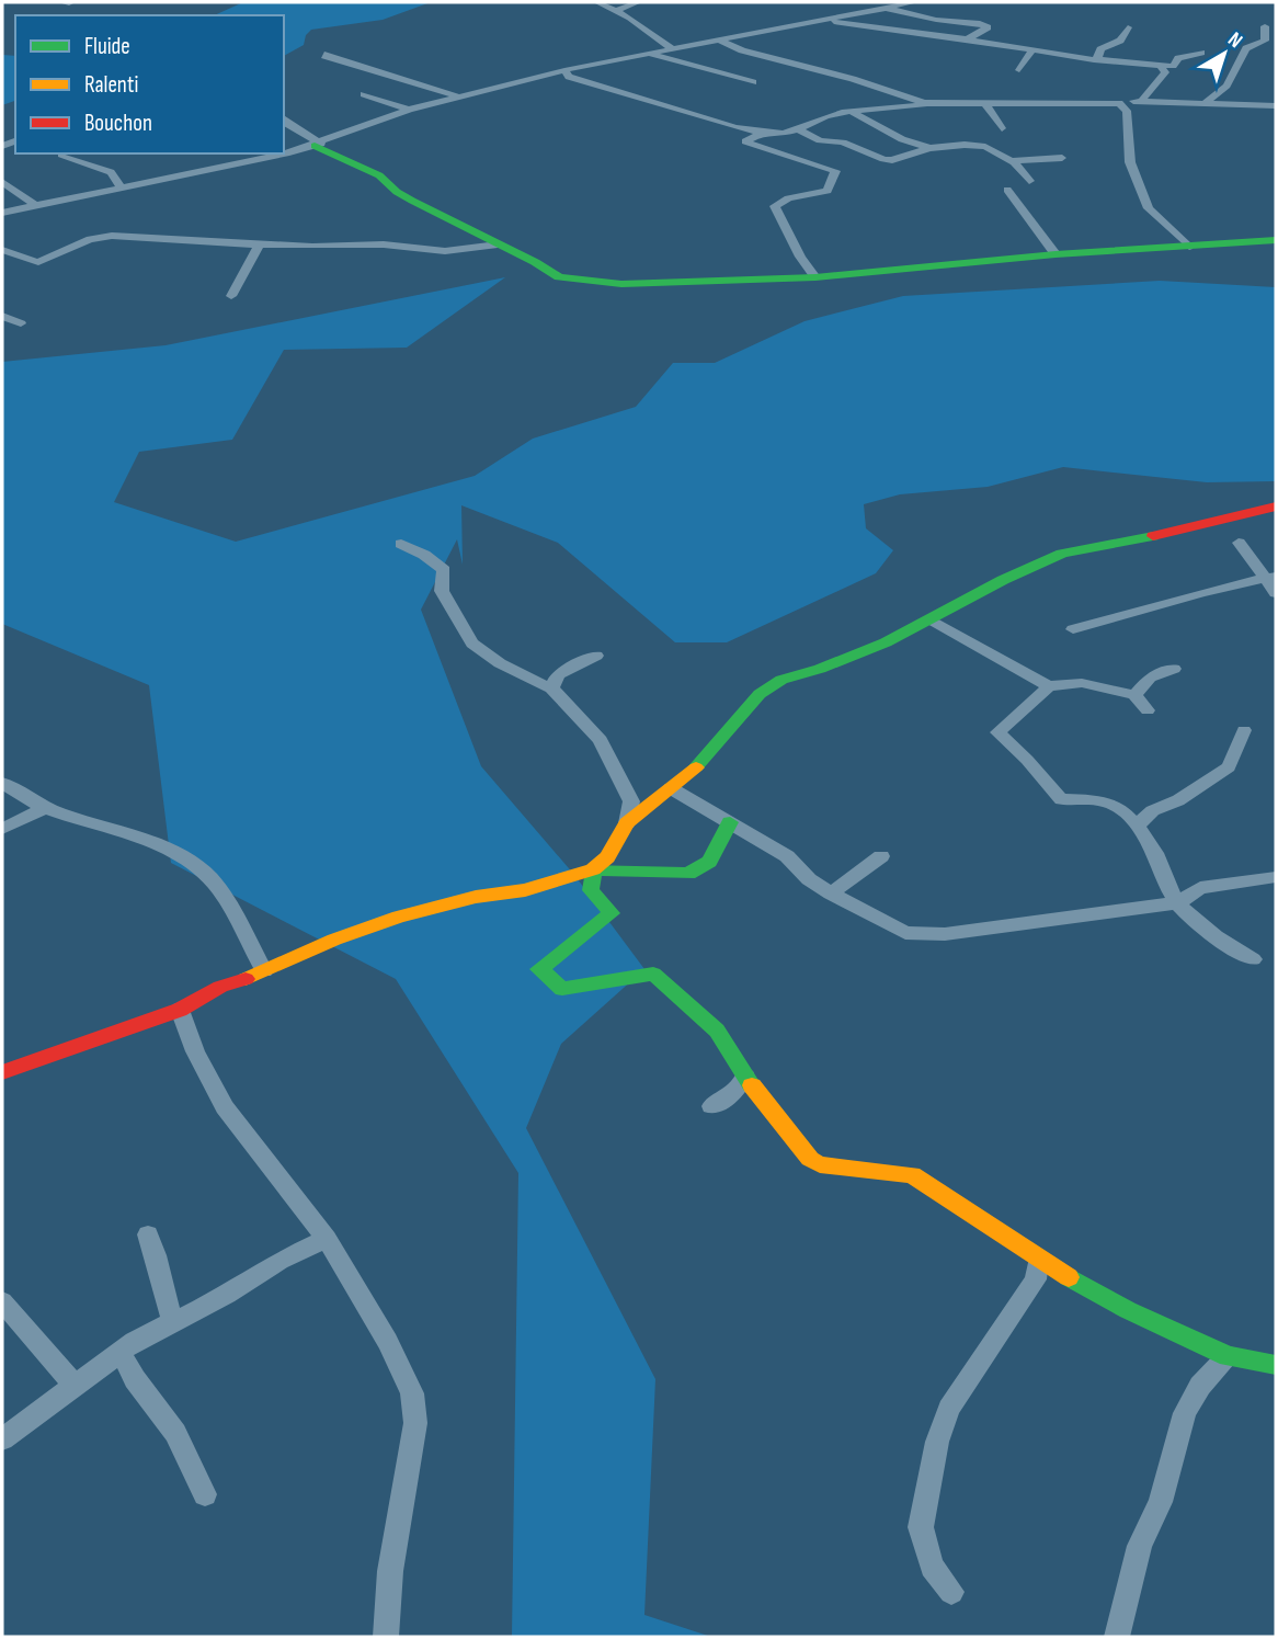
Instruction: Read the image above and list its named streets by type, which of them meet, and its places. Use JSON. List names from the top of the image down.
{
  "legend": ["Fluide", "Ralenti", "Bouchon"],
  "north": "top right"
}
